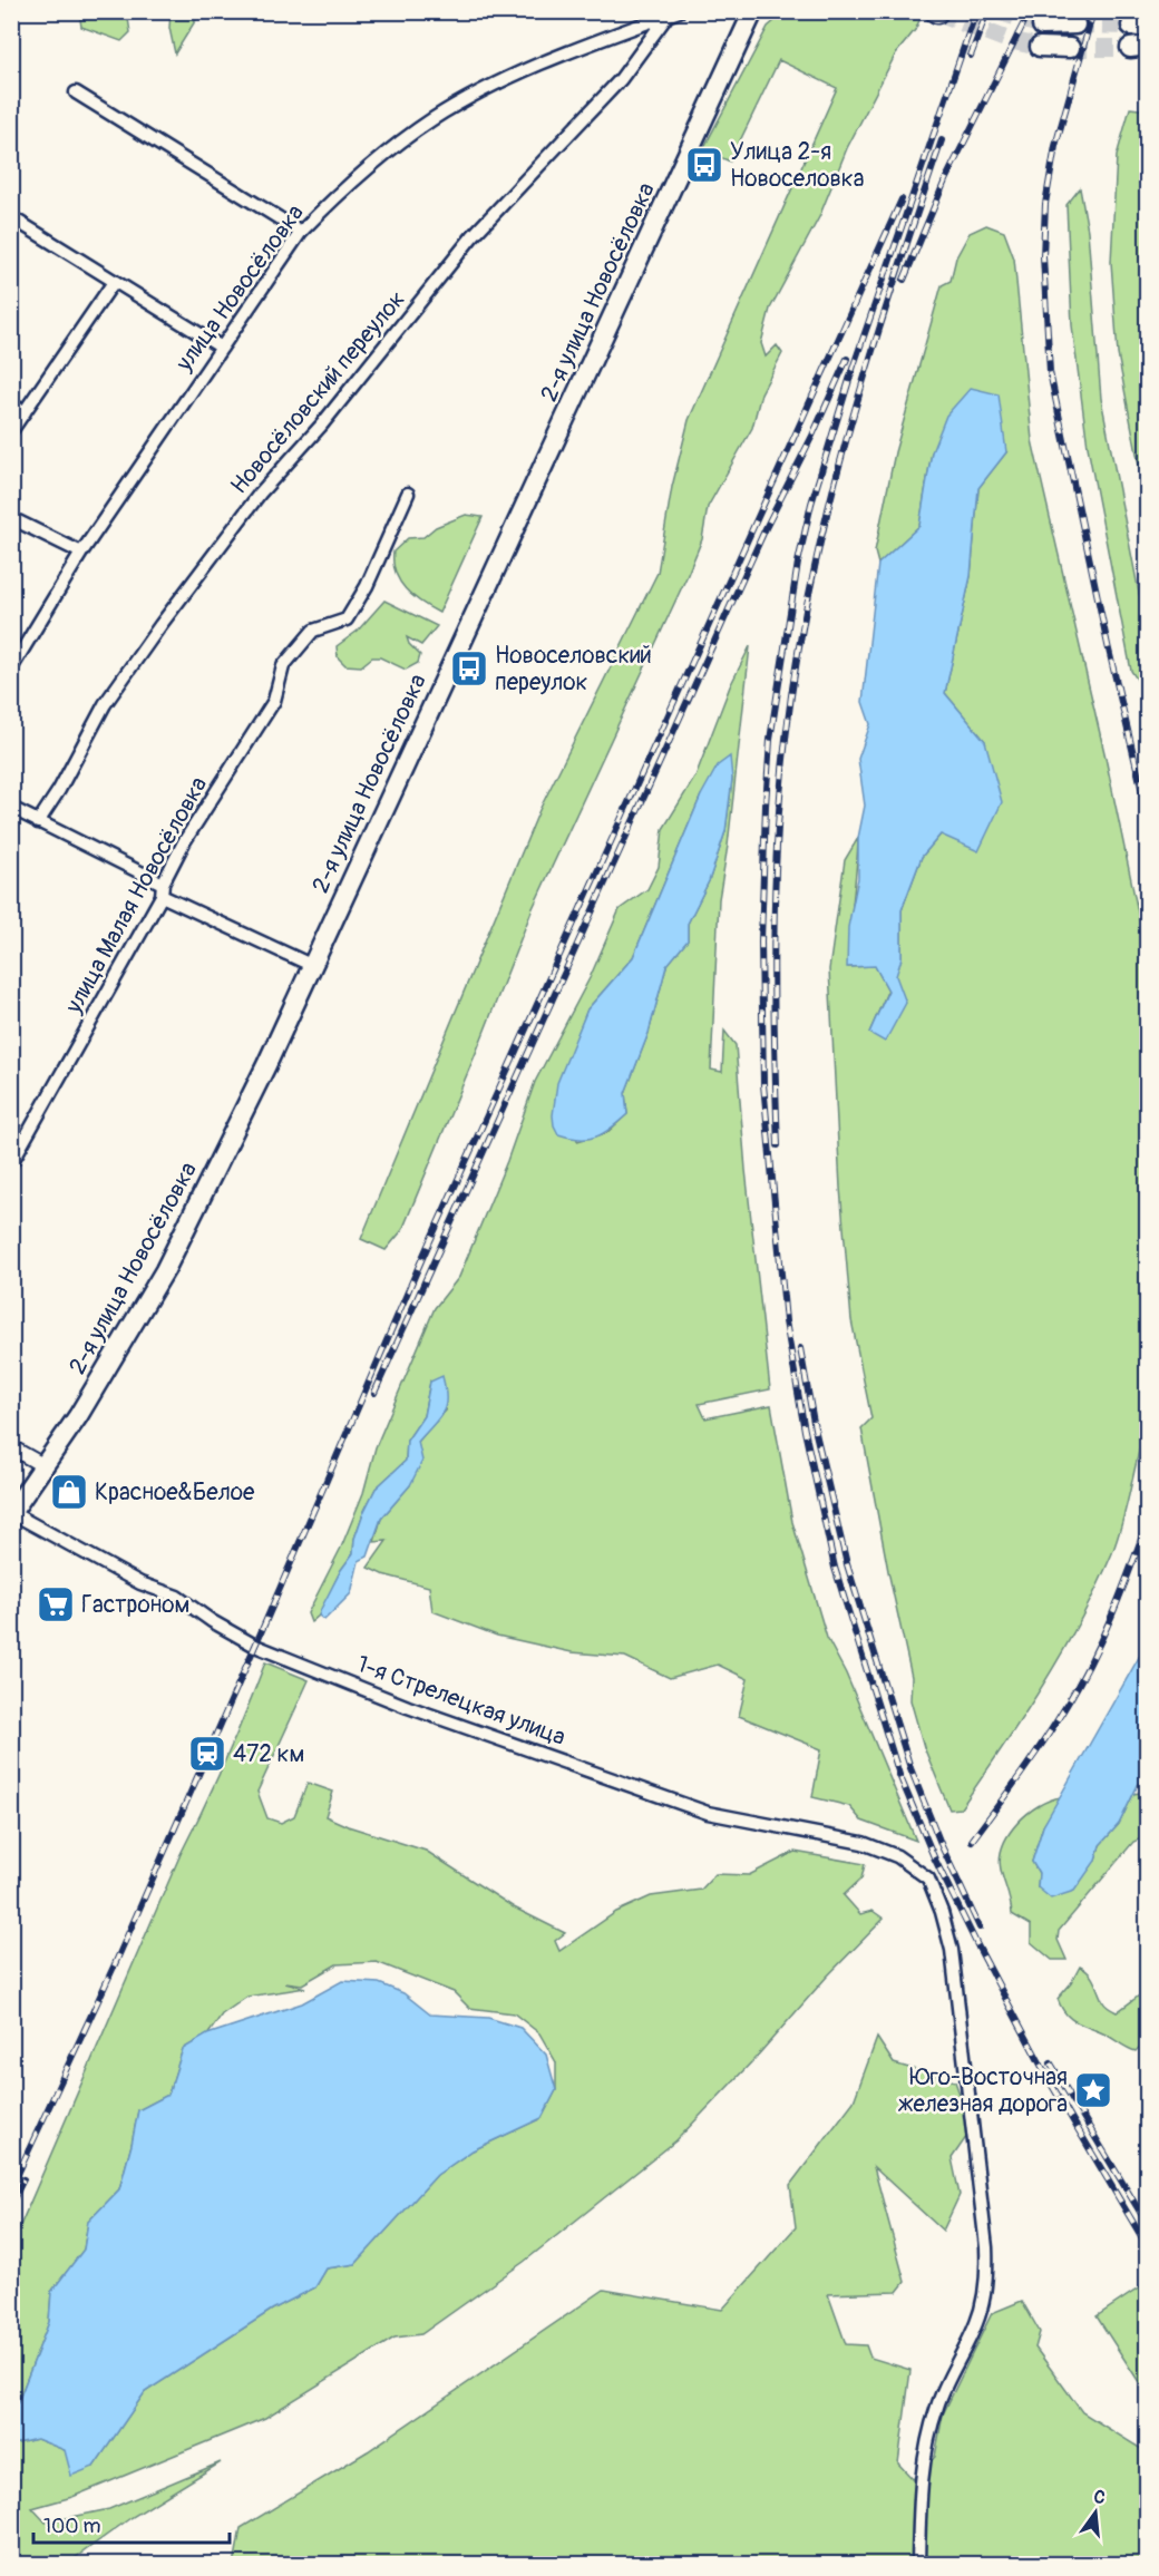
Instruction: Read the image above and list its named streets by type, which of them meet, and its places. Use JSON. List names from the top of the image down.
{
  "streets": {
    "main road": ["2-я улица Новосёловка"],
    "street": [
      "улица Новосёловка",
      "Новосёловский переулок",
      "улица Малая Новосёловка",
      "1-я Стрелецкая улица"
    ]
  },
  "crossings": [
    ["улица Новосёловка", "Новосёловский переулок"],
    ["2-я улица Новосёловка", "1-я Стрелецкая улица"]
  ],
  "places": {
    "bus stop": ["Улица 2-я Новоселовка", "Новоселовский переулок"],
    "shop": ["Красное&Белое"],
    "supermarket": ["Гастроном"],
    "station": ["472 км"],
    "place": ["Юго-Восточная железная дорога"]
  },
  "scale_bar": "100 m",
  "north": "top"
}
